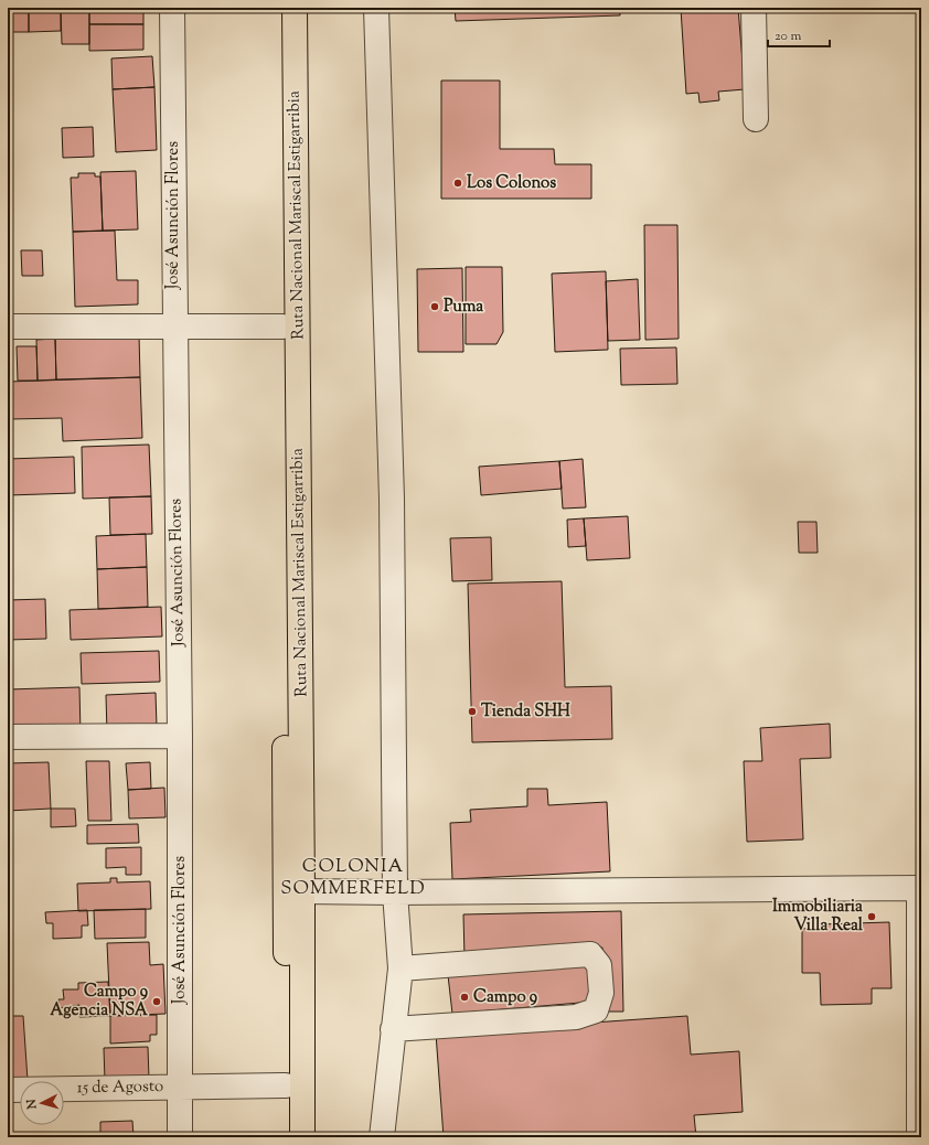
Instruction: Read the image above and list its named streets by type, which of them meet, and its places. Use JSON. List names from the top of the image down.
{
  "streets": {
    "highway": ["Ruta Nacional Mariscal Estigarribia"],
    "street": ["José Asunción Flores", "15 de Agosto"]
  },
  "crossings": [
    ["José Asunción Flores", "15 de Agosto"],
    ["Ruta Nacional Mariscal Estigarribia", "15 de Agosto"]
  ],
  "districts": ["COLONIA SOMMERFELD"],
  "places": [
    "Los Colonos",
    "Puma",
    "Tienda SHH",
    "Immobiliaria Villa Real",
    "Campo 9",
    "Campo 9 Agencia NSA"
  ],
  "scale_bar": "20 m",
  "north": "left"
}
